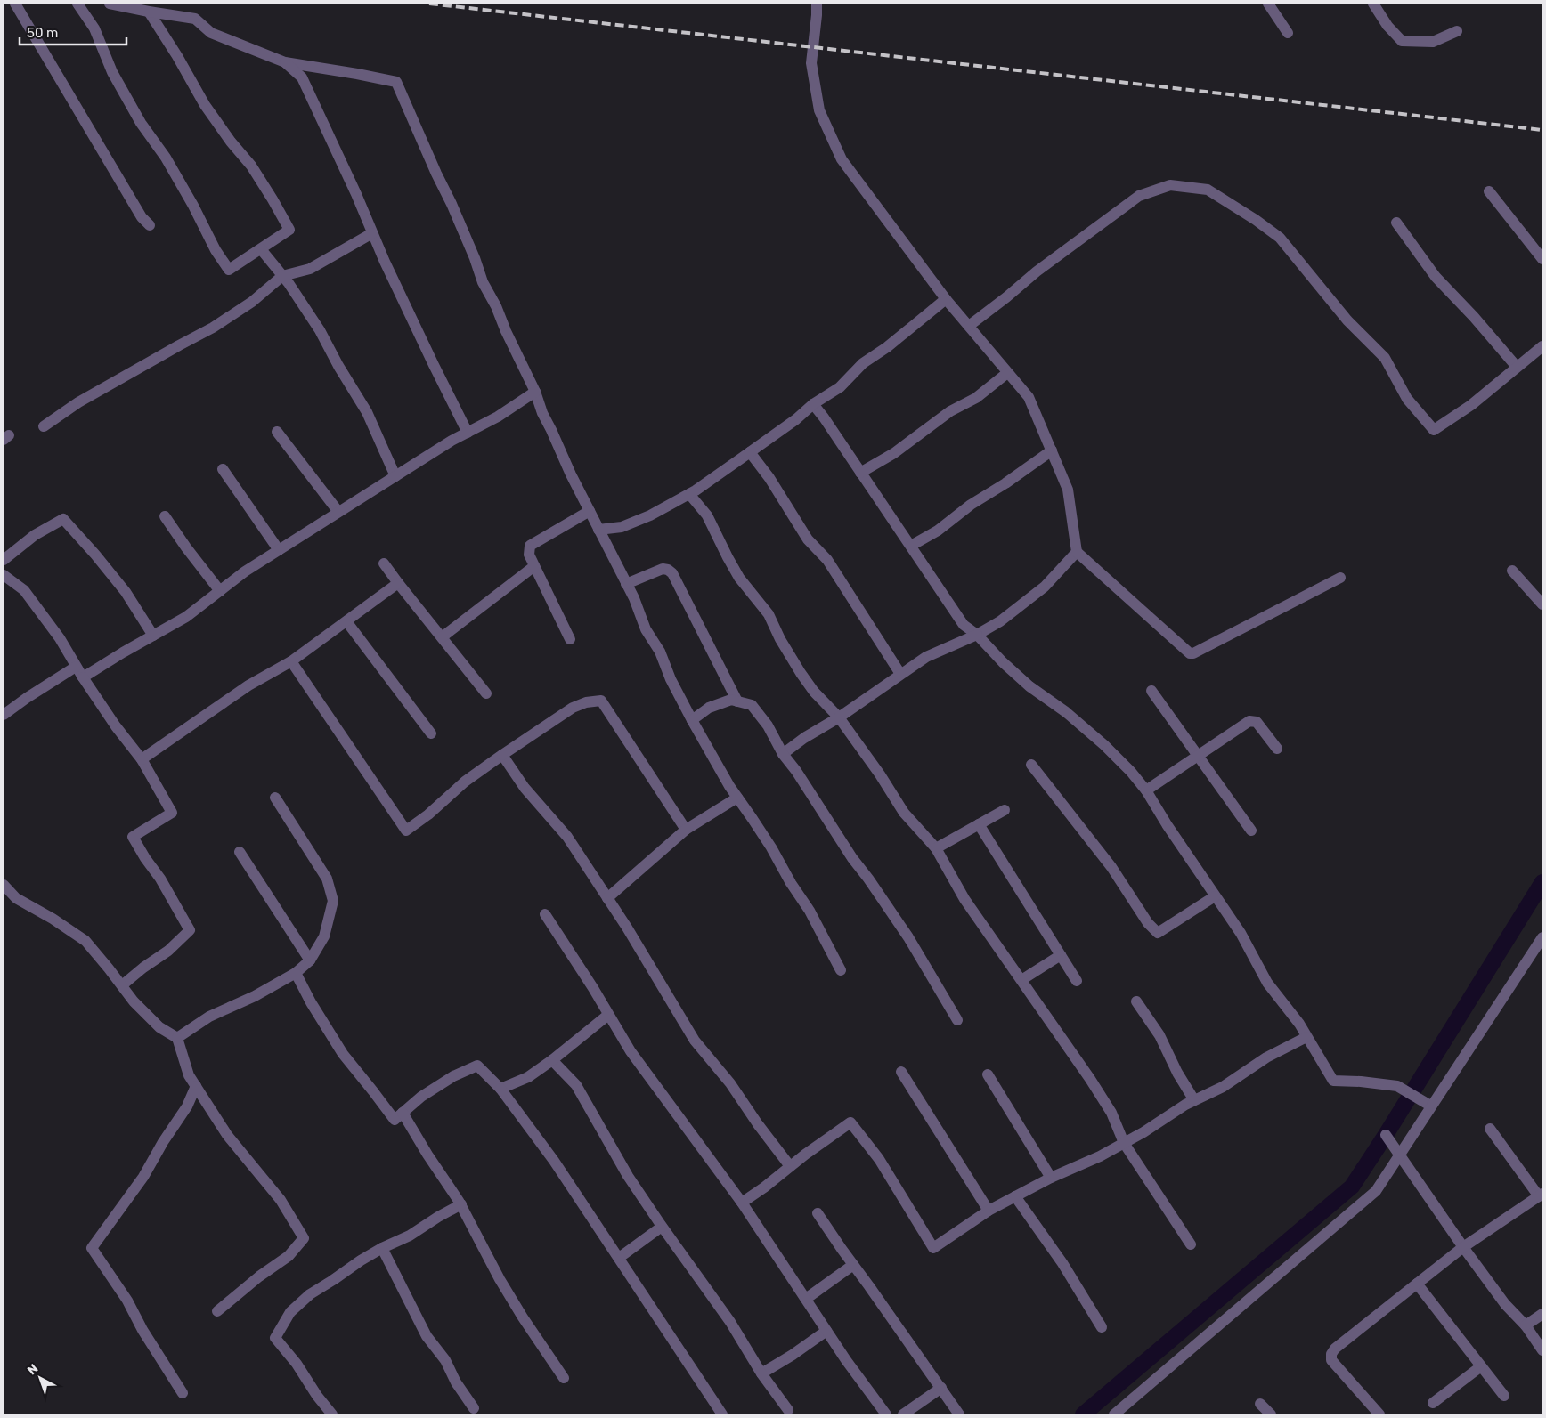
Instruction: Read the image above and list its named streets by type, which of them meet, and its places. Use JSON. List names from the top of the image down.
{
  "scale_bar": "50 m",
  "north": "top left"
}
